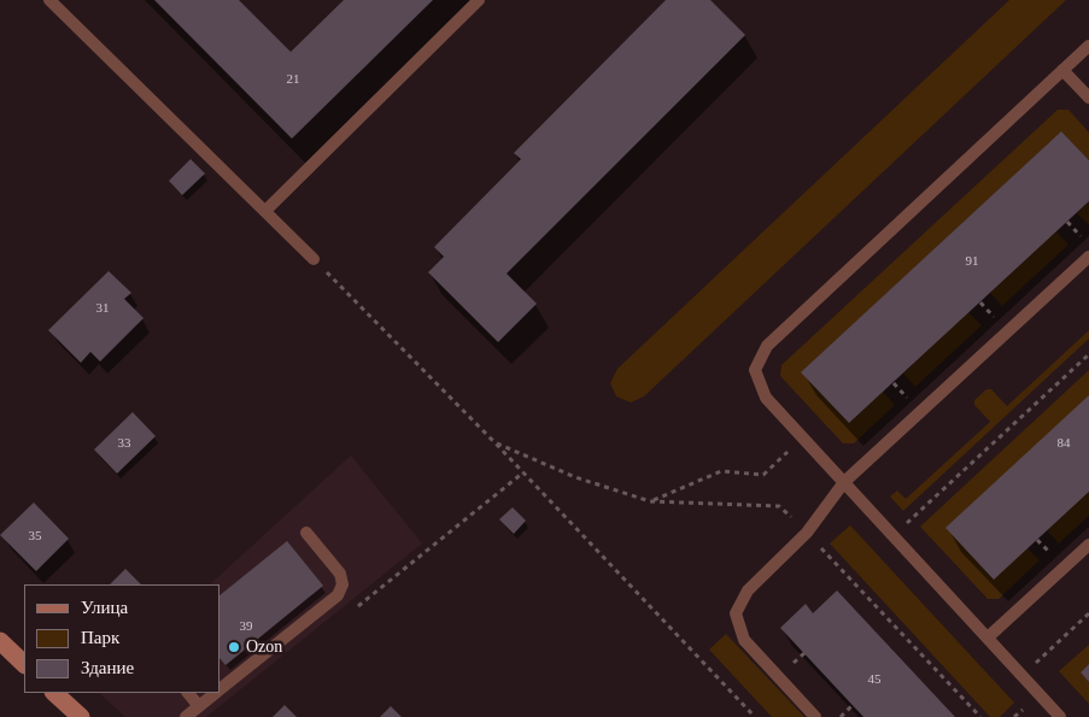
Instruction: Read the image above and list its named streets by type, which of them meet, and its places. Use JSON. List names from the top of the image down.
{
  "places": ["Ozon"],
  "house_numbers": [
    "21",
    "91",
    "31",
    "33",
    "84",
    "35",
    "39",
    "45"
  ],
  "legend": ["Улица", "Парк", "Здание"]
}
